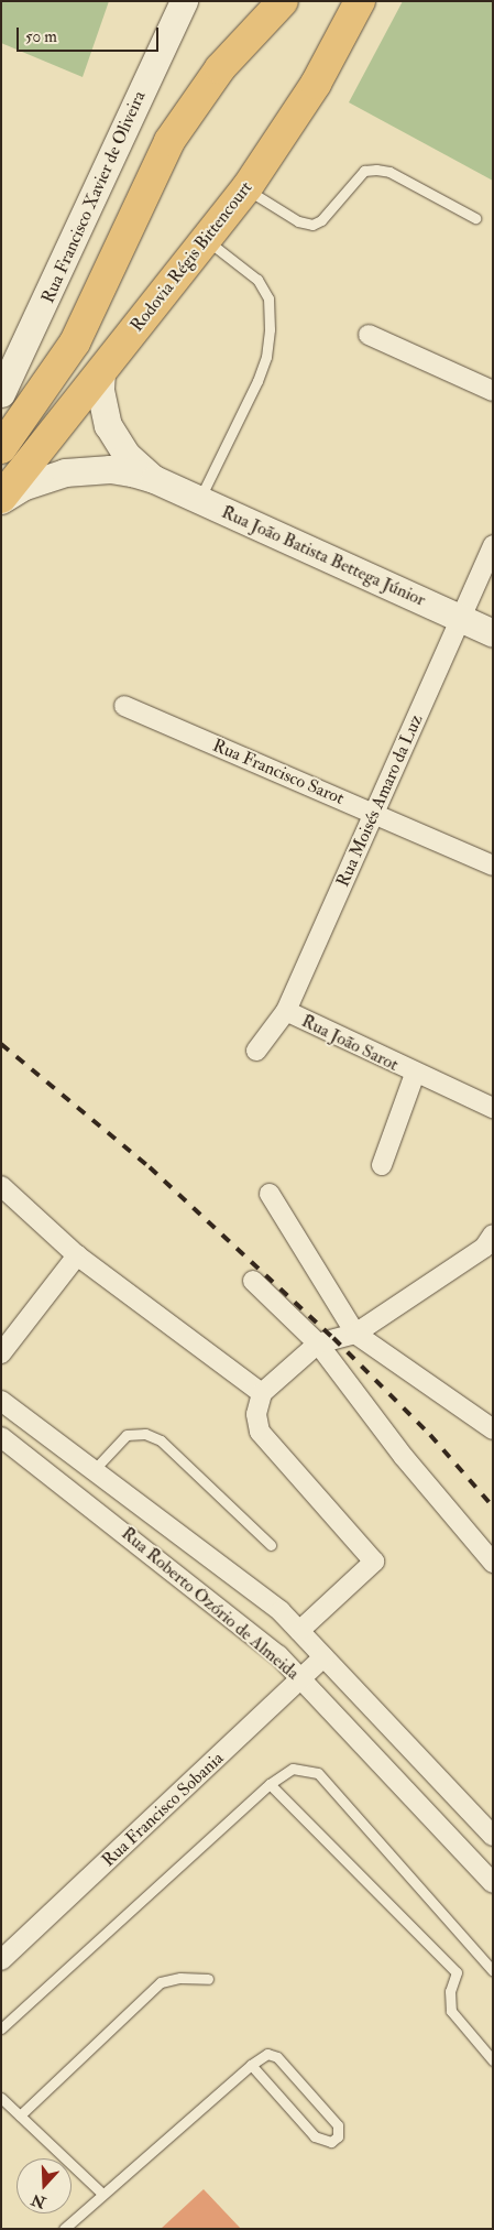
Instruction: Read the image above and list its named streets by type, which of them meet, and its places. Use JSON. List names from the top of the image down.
{
  "streets": {
    "highway": ["Rodovia Régis Bittencourt"],
    "main road": ["Rua Francisco Xavier de Oliveira", "Rua João Batista Bettega Júnior"],
    "street": [
      "Rua Francisco Sarot",
      "Rua Moisés Amaro da Luz",
      "Rua João Sarot",
      "Rua Roberto Ozório de Almeida",
      "Rua Francisco Sobania"
    ]
  },
  "crossings": [
    ["Rodovia Régis Bittencourt", "Rua João Batista Bettega Júnior"],
    ["Rua João Batista Bettega Júnior", "Rua Moisés Amaro da Luz"],
    ["Rua Francisco Sarot", "Rua Moisés Amaro da Luz"],
    ["Rua Moisés Amaro da Luz", "Rua João Sarot"],
    ["Rua Roberto Ozório de Almeida", "Rua Francisco Sobania"]
  ],
  "scale_bar": "50 m",
  "north": "bottom"
}
